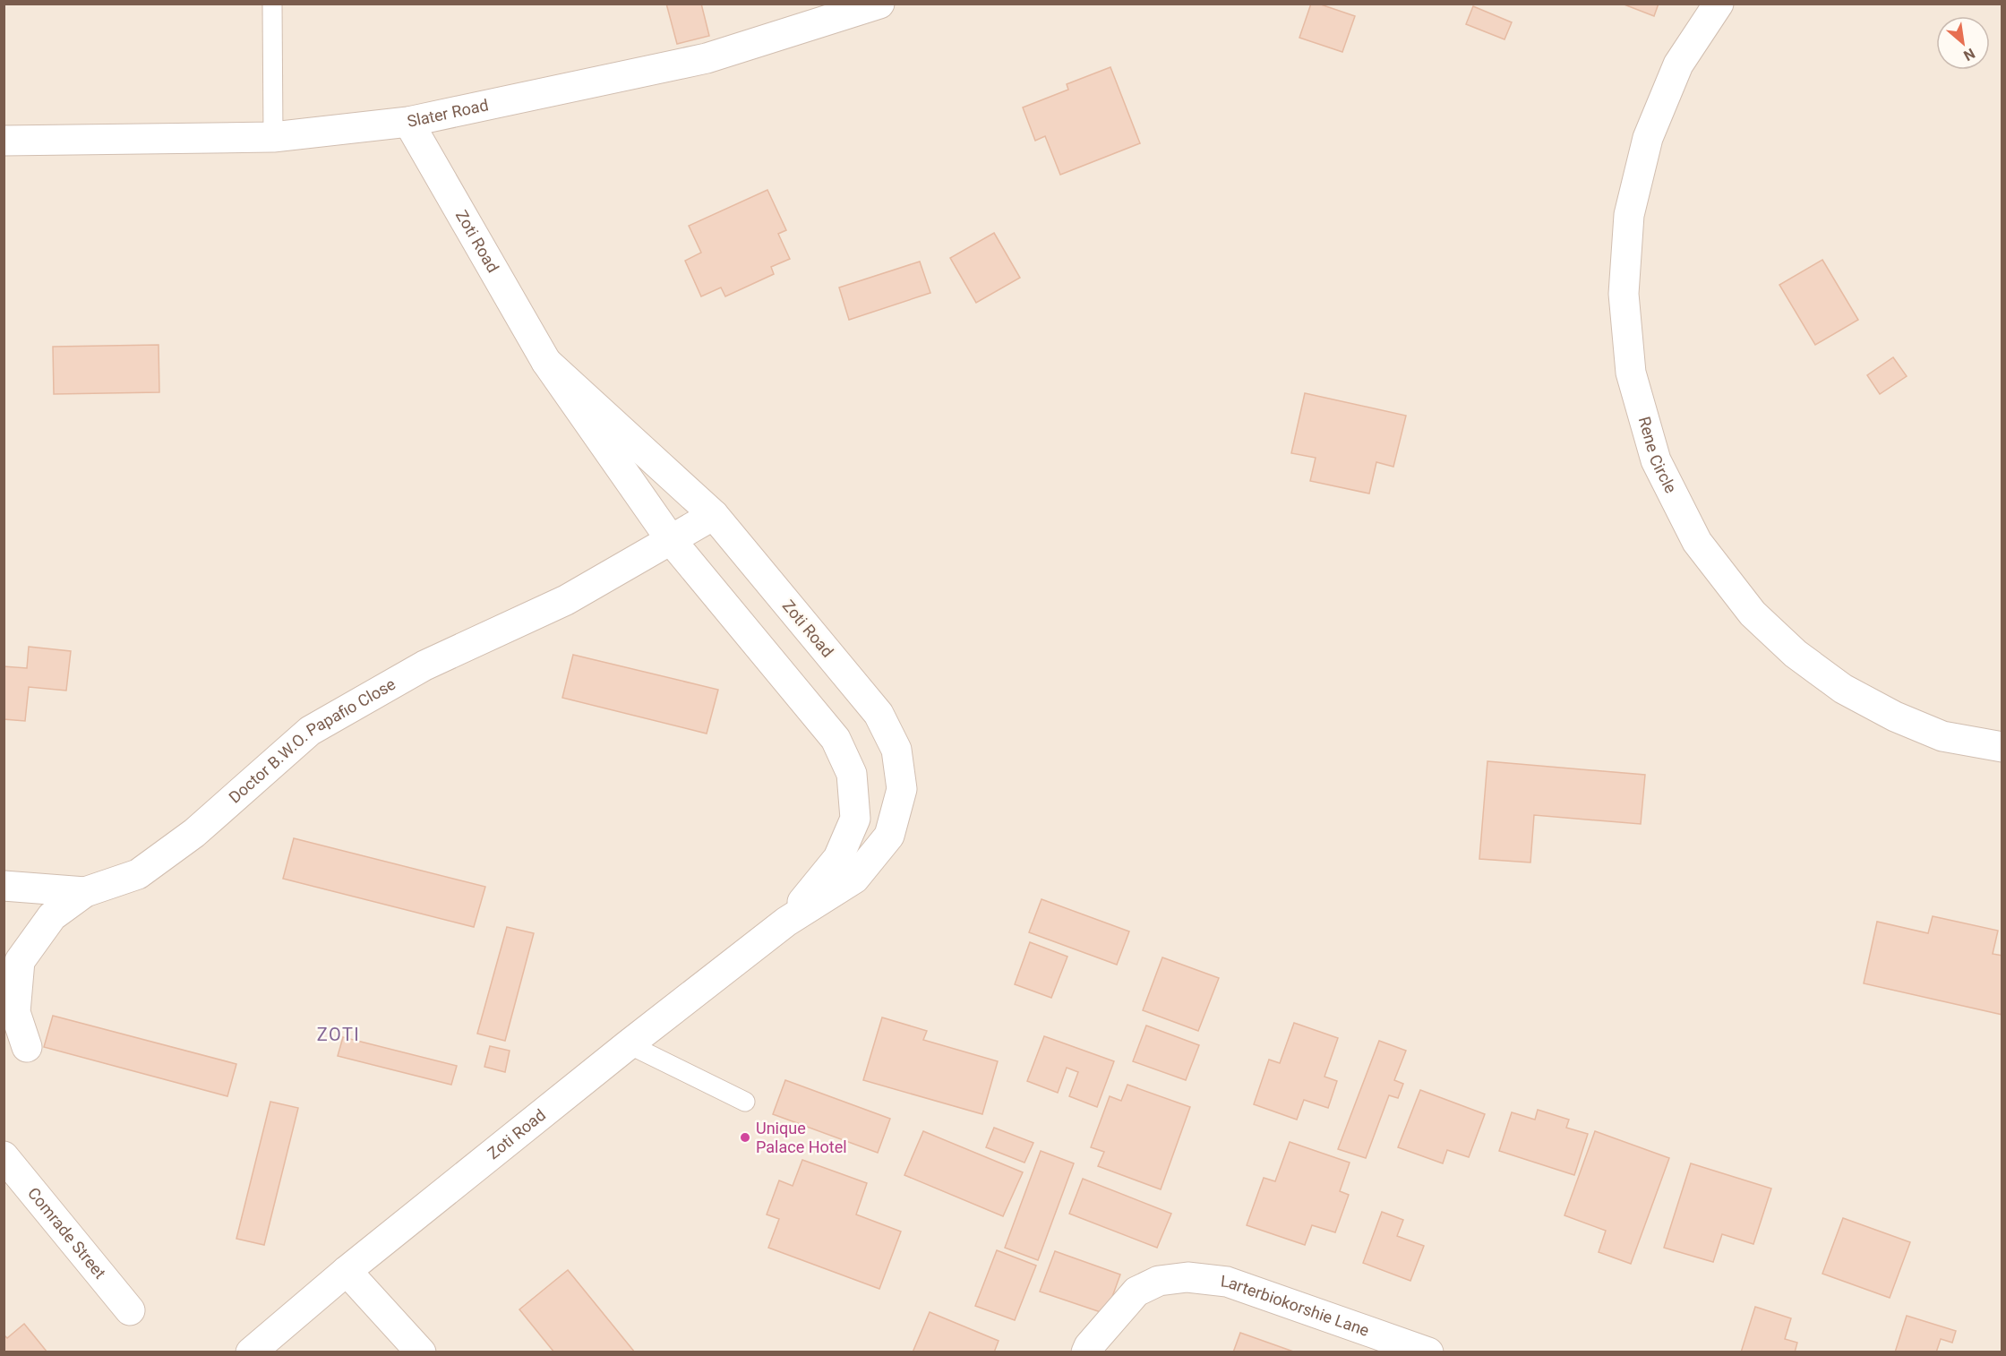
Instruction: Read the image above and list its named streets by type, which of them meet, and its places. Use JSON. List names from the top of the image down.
{
  "streets": {
    "street": [
      "Slater Road",
      "Zoti Road",
      "Rene Circle",
      "Doctor B.W.O. Papafio Close",
      "Comrade Street",
      "Larterbiokorshie Lane"
    ]
  },
  "crossings": [
    ["Slater Road", "Zoti Road"],
    ["Zoti Road", "Doctor B.W.O. Papafio Close"]
  ],
  "districts": ["ZOTI"],
  "places": ["Unique Palace Hotel"],
  "north": "bottom right"
}
